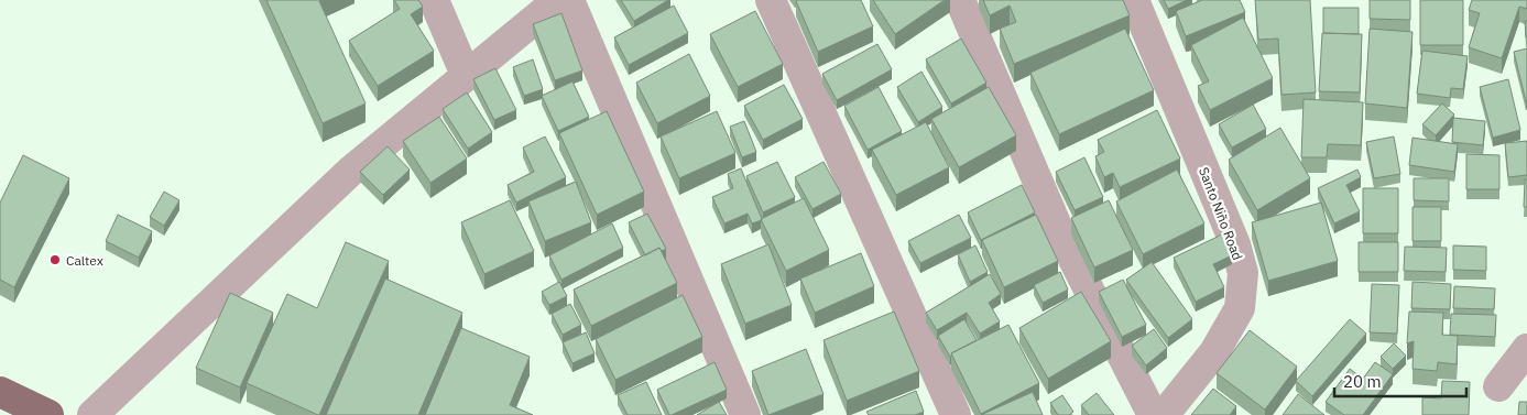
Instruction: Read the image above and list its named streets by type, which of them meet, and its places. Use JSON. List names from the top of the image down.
{
  "streets": {
    "street": ["Santo Niño Road"]
  },
  "places": ["Caltex"],
  "scale_bar": "20 m"
}
